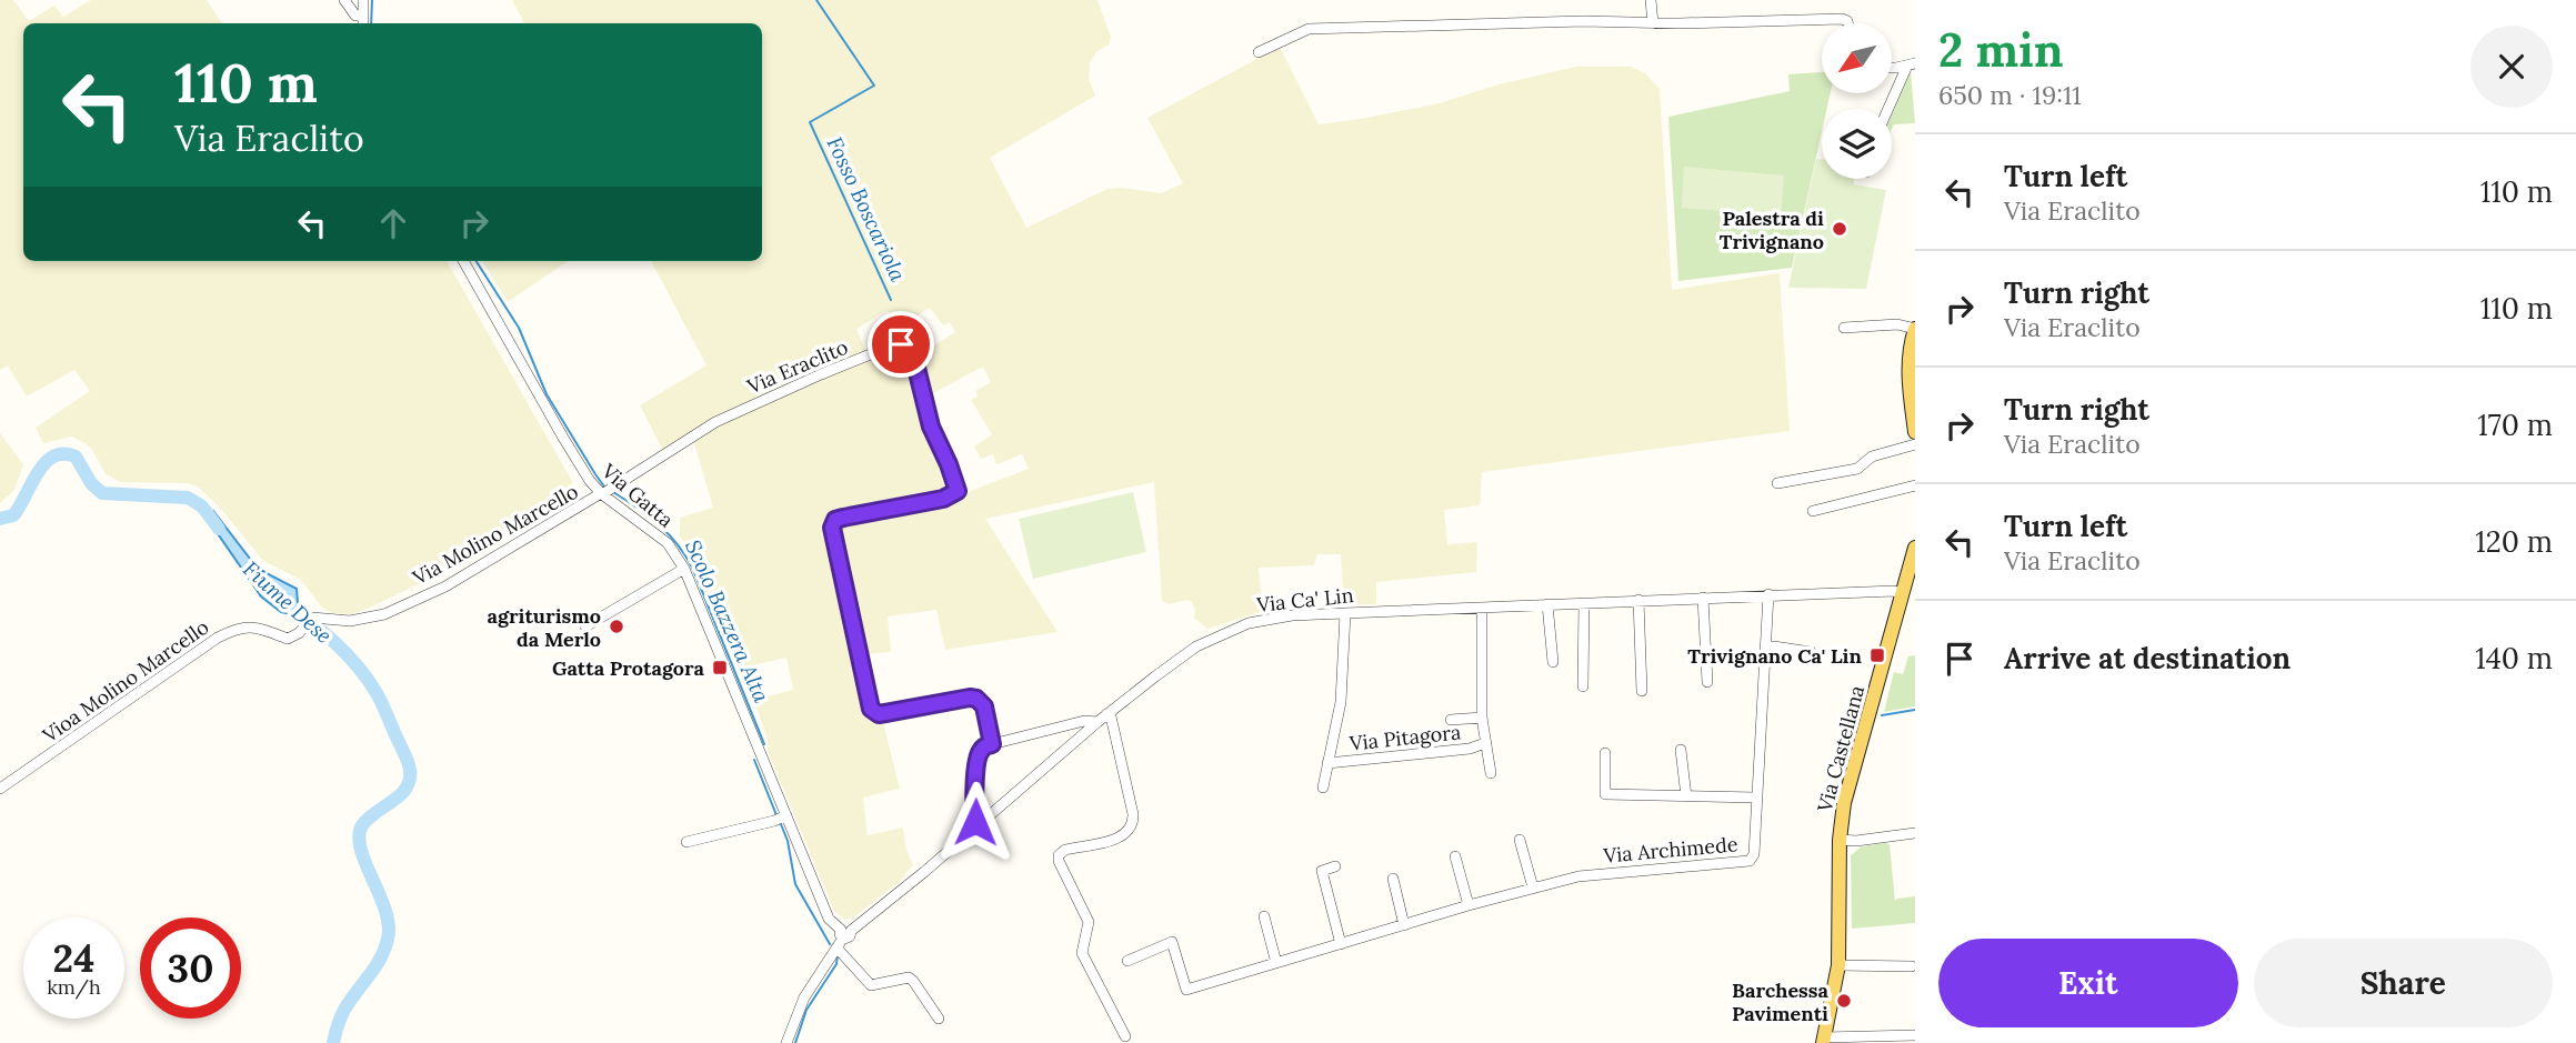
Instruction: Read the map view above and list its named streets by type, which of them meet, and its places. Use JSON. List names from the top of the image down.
{
  "streets": {
    "main road": ["Via Castellana"],
    "street": [
      "Via Eraclito",
      "Via Gatta",
      "Via Molino Marcello",
      "Via Ca' Lin",
      "Vioa Molino Marcello",
      "Via Pitagora",
      "Via Archimede"
    ]
  },
  "crossings": [
    ["Via Eraclito", "Via Gatta"],
    ["Via Eraclito", "Via Molino Marcello"],
    ["Via Gatta", "Via Molino Marcello"],
    ["Via Gatta", "Via Ca' Lin"],
    ["Via Molino Marcello", "Vioa Molino Marcello"],
    ["Via Ca' Lin", "Via Pitagora"],
    ["Via Ca' Lin", "Via Castellana"],
    ["Via Ca' Lin", "Via Archimede"]
  ],
  "water": ["Fosso Boscariola", "Fiume Dese", "Scolo Bazzera Alta"],
  "places": {
    "other": ["Palestra di Trivignano", "agriturismo da Merlo", "Barchessa Pavimenti"],
    "transit": ["Trivignano Ca' Lin", "Gatta Protagora"]
  },
  "north": "bottom left",
  "page": {
    "heading": ["2 min", "650 m · 19:11"],
    "turn": ["110 m", "Via Eraclito"],
    "list": [
      {
        "name": "Turn left",
        "note": "Via Eraclito",
        "value": "110 m"
      },
      {
        "name": "Turn right",
        "note": "Via Eraclito",
        "value": "110 m"
      },
      {
        "name": "Turn right",
        "note": "Via Eraclito",
        "value": "170 m"
      },
      {
        "name": "Turn left",
        "note": "Via Eraclito",
        "value": "120 m"
      },
      {
        "name": "Arrive at destination",
        "value": "140 m"
      }
    ],
    "speed": "24 km/h",
    "limit": "30",
    "buttons": ["Exit", "Share"]
  }
}
